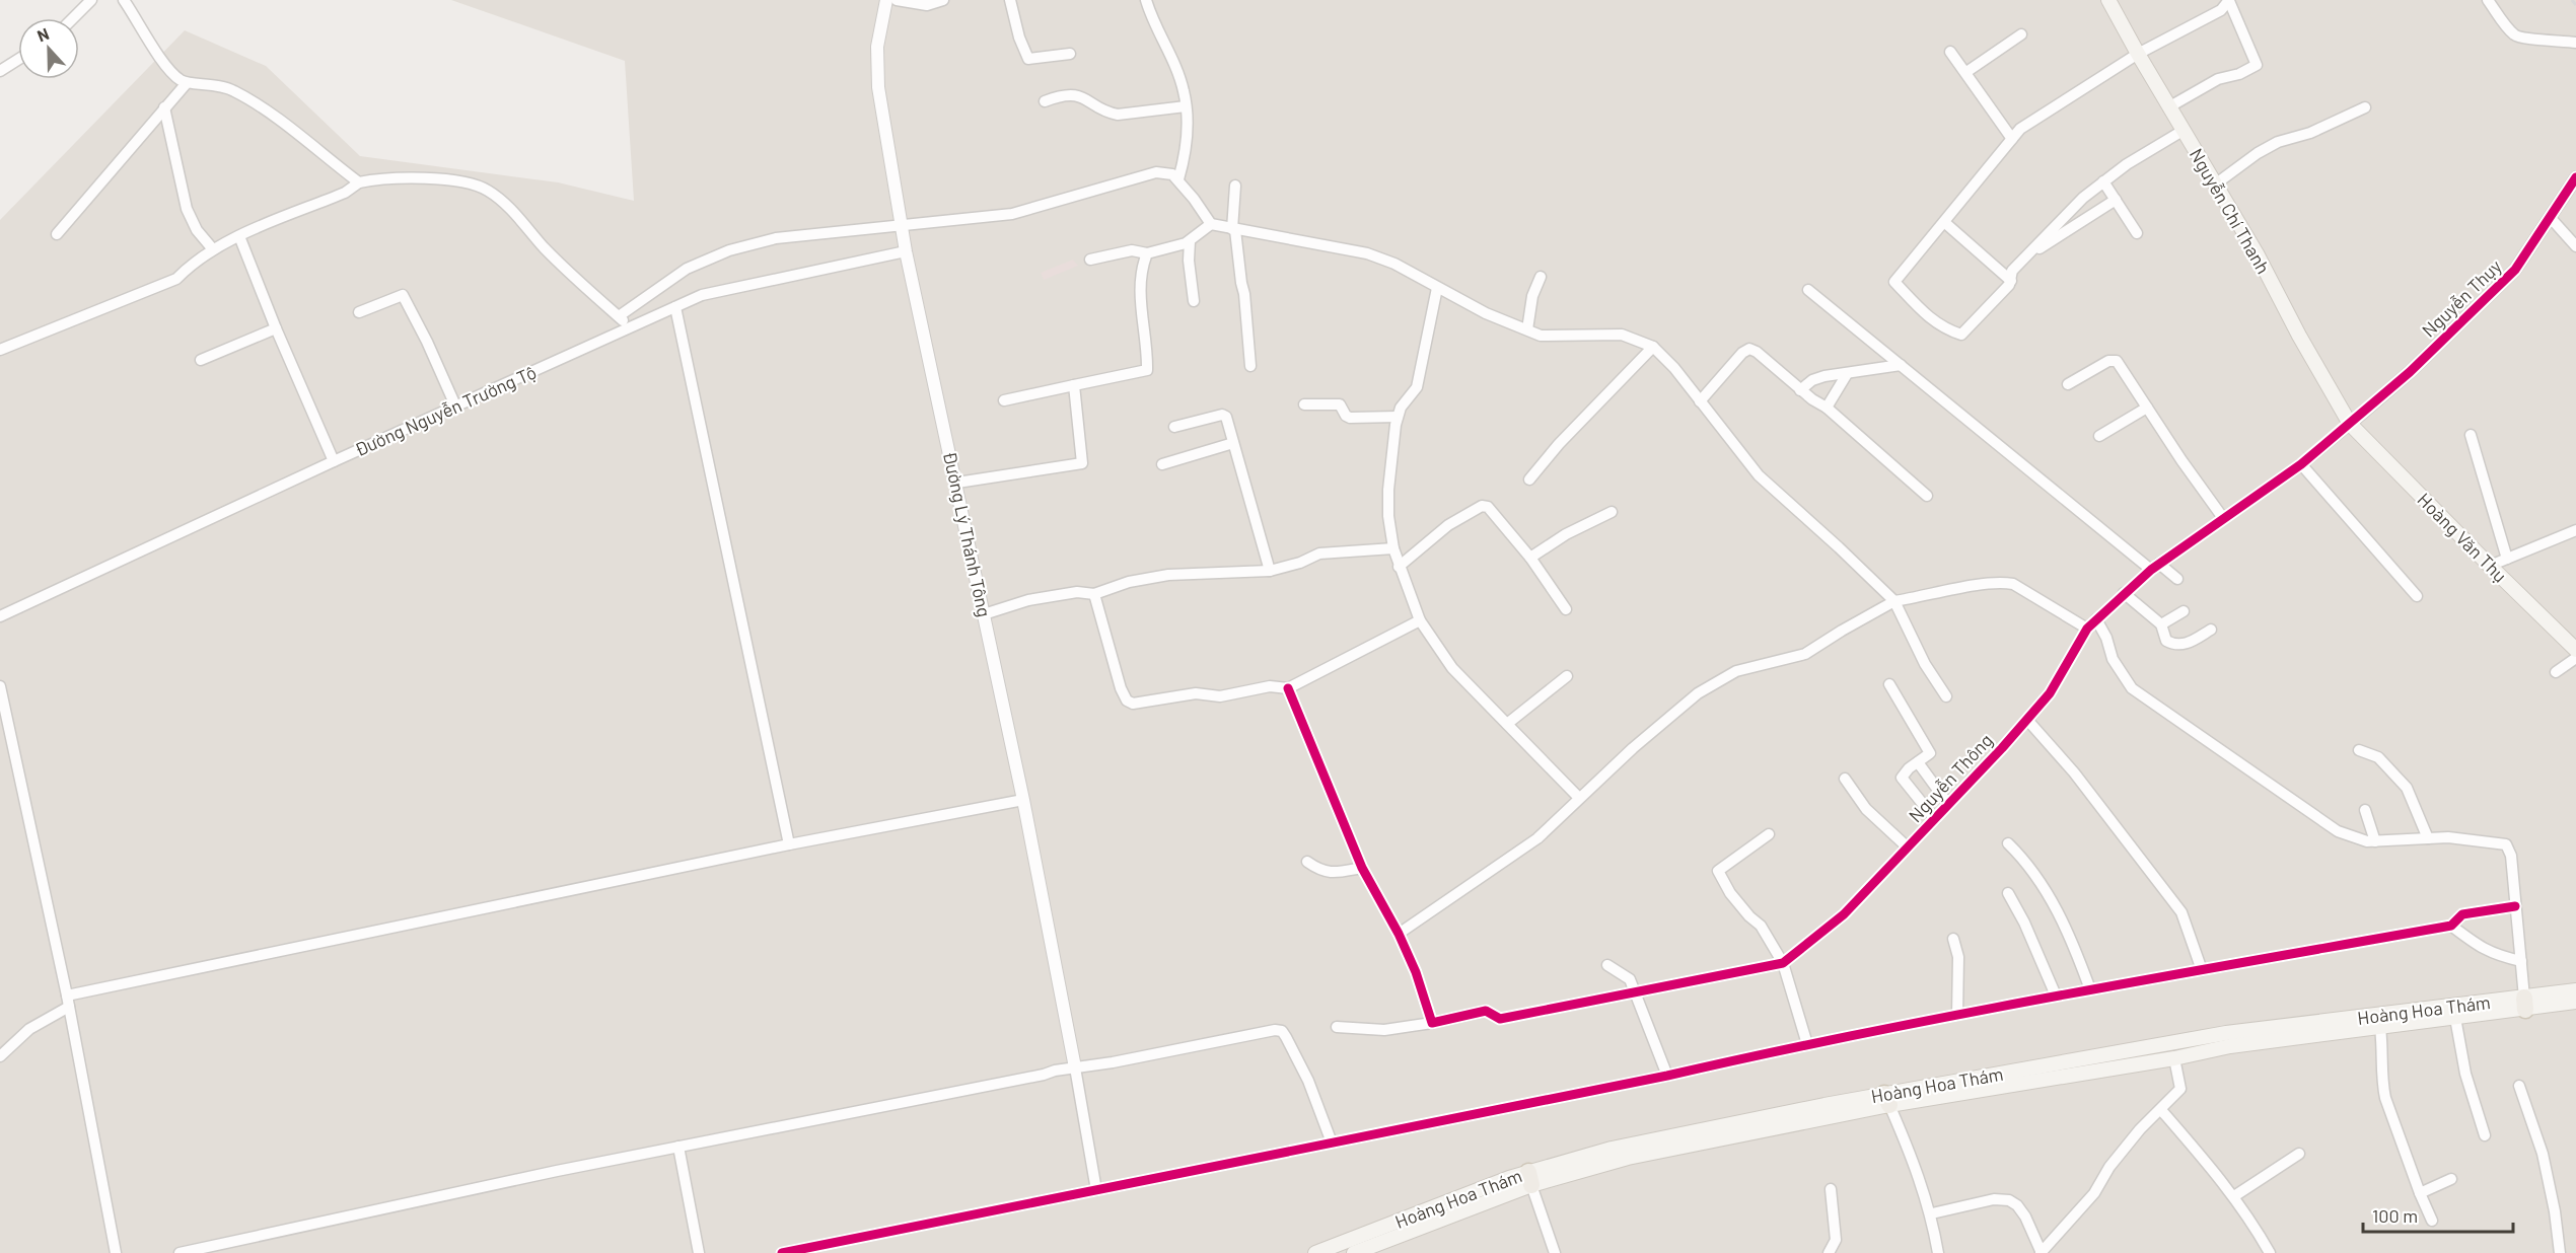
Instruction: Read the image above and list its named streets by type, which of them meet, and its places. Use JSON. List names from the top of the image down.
{
  "streets": {
    "main road": ["Nguyễn Chí Thanh", "Hoàng Văn Thụ", "Hoàng Hoa Thám"],
    "street": [
      "Nguyễn Thụy",
      "Đường Nguyễn Trường Tộ",
      "Đường Lý Thánh Tông",
      "Nguyễn Thông"
    ]
  },
  "crossings": [
    ["Nguyễn Chí Thanh", "Nguyễn Thụy"],
    ["Nguyễn Chí Thanh", "Hoàng Văn Thụ"],
    ["Nguyễn Chí Thanh", "Nguyễn Thông"],
    ["Nguyễn Thụy", "Hoàng Văn Thụ"],
    ["Nguyễn Thụy", "Nguyễn Thông"],
    ["Đường Nguyễn Trường Tộ", "Đường Lý Thánh Tông"],
    ["Hoàng Văn Thụ", "Nguyễn Thông"]
  ],
  "scale_bar": "100 m",
  "north": "top"
}
